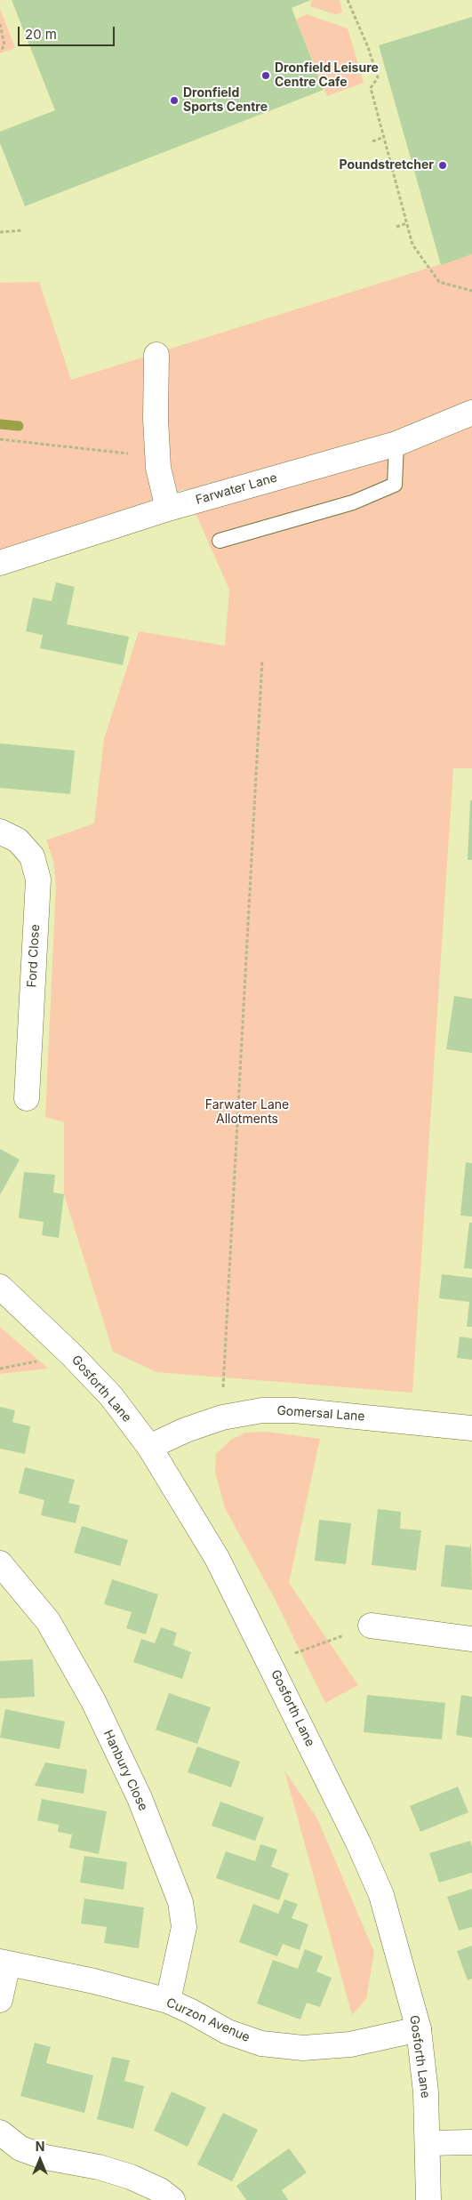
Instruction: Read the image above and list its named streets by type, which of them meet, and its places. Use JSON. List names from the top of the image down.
{
  "streets": {
    "street": [
      "Farwater Lane",
      "Ford Close",
      "Gosforth Lane",
      "Gomersal Lane",
      "Hanbury Close",
      "Curzon Avenue"
    ]
  },
  "crossings": [
    ["Gosforth Lane", "Gomersal Lane"],
    ["Gosforth Lane", "Curzon Avenue"],
    ["Hanbury Close", "Curzon Avenue"]
  ],
  "parks": ["Farwater Lane Allotments"],
  "places": ["Dronfield Leisure Centre Cafe", "Dronfield Sports Centre", "Poundstretcher"],
  "scale_bar": "20 m",
  "north": "top"
}
